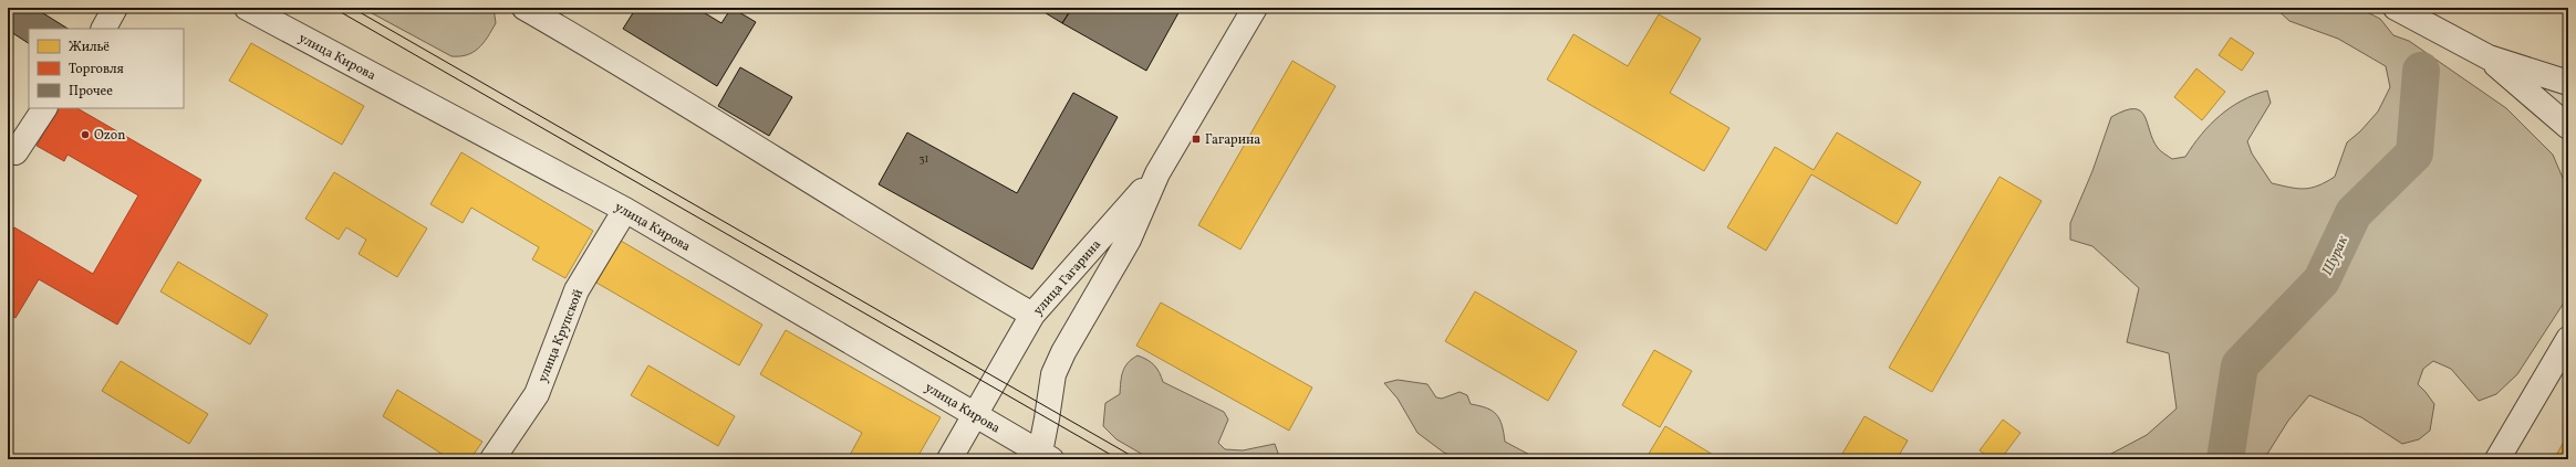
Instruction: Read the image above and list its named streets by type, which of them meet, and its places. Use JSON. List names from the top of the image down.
{
  "streets": {
    "street": ["улица Кирова", "улица Гагарина", "улица Крупской"]
  },
  "crossings": [
    ["улица Кирова", "улица Гагарина"],
    ["улица Кирова", "улица Крупской"]
  ],
  "water": ["Шурак"],
  "places": {
    "other": ["Ozon"],
    "transit": ["Гагарина"]
  },
  "house_numbers": ["31"],
  "legend": ["Жильё", "Торговля", "Прочее"]
}
